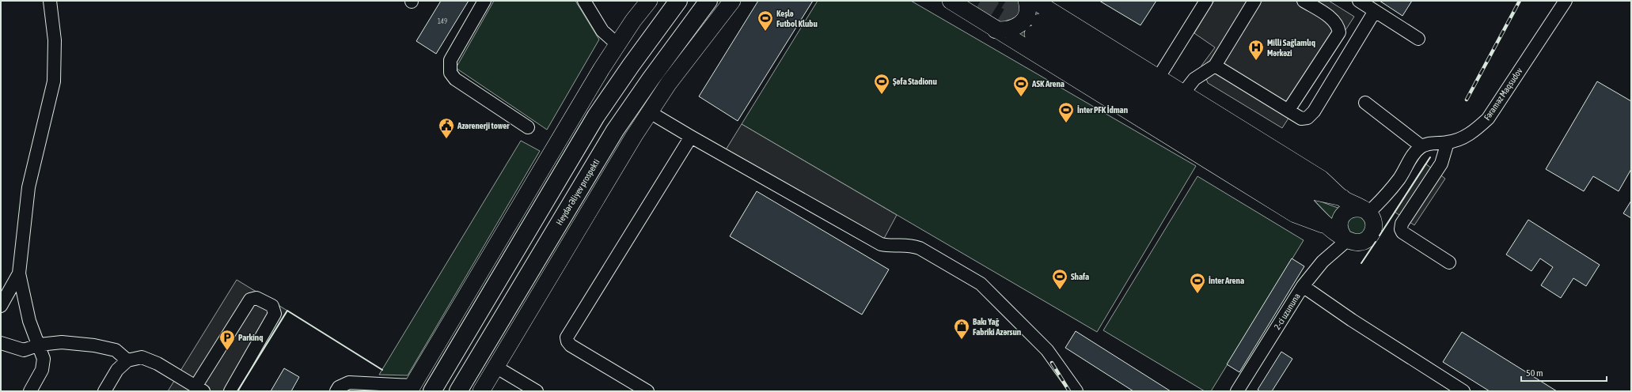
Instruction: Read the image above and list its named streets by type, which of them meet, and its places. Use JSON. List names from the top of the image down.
{
  "streets": {
    "highway": ["Heydər Əliyev prospekti"],
    "street": ["Fəraməz Maqsudov", "2-ci uzununa"]
  },
  "places": {
    "sports": [
      "Keşlə Futbol Klubu",
      "Şəfa Stadionu",
      "ASK Arena",
      "İnter PFK İdman",
      "Shafa",
      "İnter Arena"
    ],
    "hospital": ["Milli Sağlamlıq Mərkəzi"],
    "public building": ["Azərenerji tower"],
    "shop": ["Bakı Yağ Fabriki Azərsun"],
    "parking": ["Parkinq"]
  },
  "house_numbers": ["149"],
  "scale_bar": "50 m"
}
